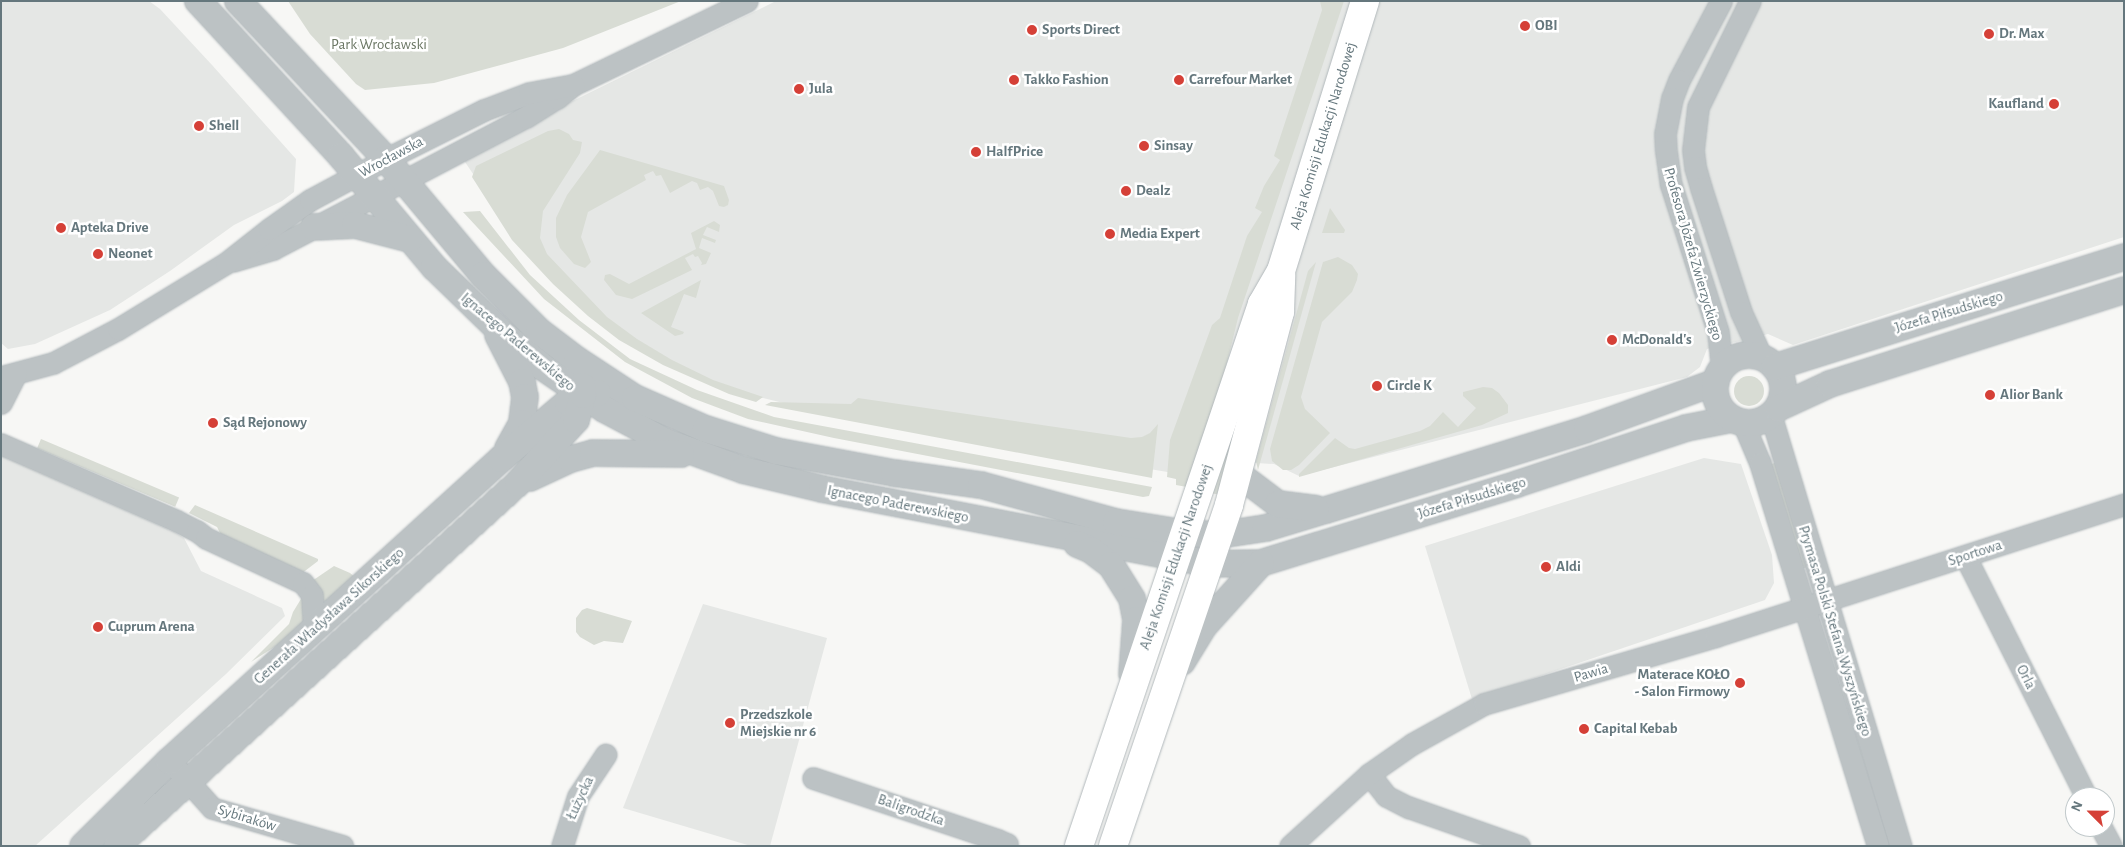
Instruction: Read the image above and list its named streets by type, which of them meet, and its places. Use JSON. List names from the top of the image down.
{
  "streets": {
    "main road": ["Aleja Komisji Edukacji Narodowej"],
    "street": [
      "Wrocławska",
      "Profesora Józefa Zwierzyckiego",
      "Józefa Piłsudskiego",
      "Ignacego Paderewskiego",
      "Sportowa",
      "Generała Władysława Sikorskiego",
      "Prymasa Polski Stefana Wyszyńskiego",
      "Pawia",
      "Orla",
      "Łużycka",
      "Baligrodzka",
      "Sybiraków"
    ]
  },
  "crossings": [
    ["Aleja Komisji Edukacji Narodowej", "Józefa Piłsudskiego"],
    ["Aleja Komisji Edukacji Narodowej", "Ignacego Paderewskiego"],
    ["Wrocławska", "Ignacego Paderewskiego"],
    ["Profesora Józefa Zwierzyckiego", "Józefa Piłsudskiego"],
    ["Profesora Józefa Zwierzyckiego", "Prymasa Polski Stefana Wyszyńskiego"],
    ["Józefa Piłsudskiego", "Ignacego Paderewskiego"],
    ["Józefa Piłsudskiego", "Prymasa Polski Stefana Wyszyńskiego"],
    ["Ignacego Paderewskiego", "Generała Władysława Sikorskiego"],
    ["Sportowa", "Prymasa Polski Stefana Wyszyńskiego"],
    ["Sportowa", "Pawia"],
    ["Sportowa", "Orla"],
    ["Generała Władysława Sikorskiego", "Sybiraków"],
    ["Prymasa Polski Stefana Wyszyńskiego", "Pawia"]
  ],
  "parks": ["Park Wrocławski"],
  "places": [
    "OBI",
    "Sports Direct",
    "Dr. Max",
    "Takko Fashion",
    "Carrefour Market",
    "Jula",
    "Kaufland",
    "Shell",
    "Sinsay",
    "HalfPrice",
    "Dealz",
    "Apteka Drive",
    "Media Expert",
    "Neonet",
    "McDonald's",
    "Circle K",
    "Alior Bank",
    "Sąd Rejonowy",
    "Aldi",
    "Cuprum Arena",
    "Materace KOŁO - Salon Firmowy",
    "Przedszkole Miejskie nr 6",
    "Capital Kebab"
  ],
  "north": "top left"
}
